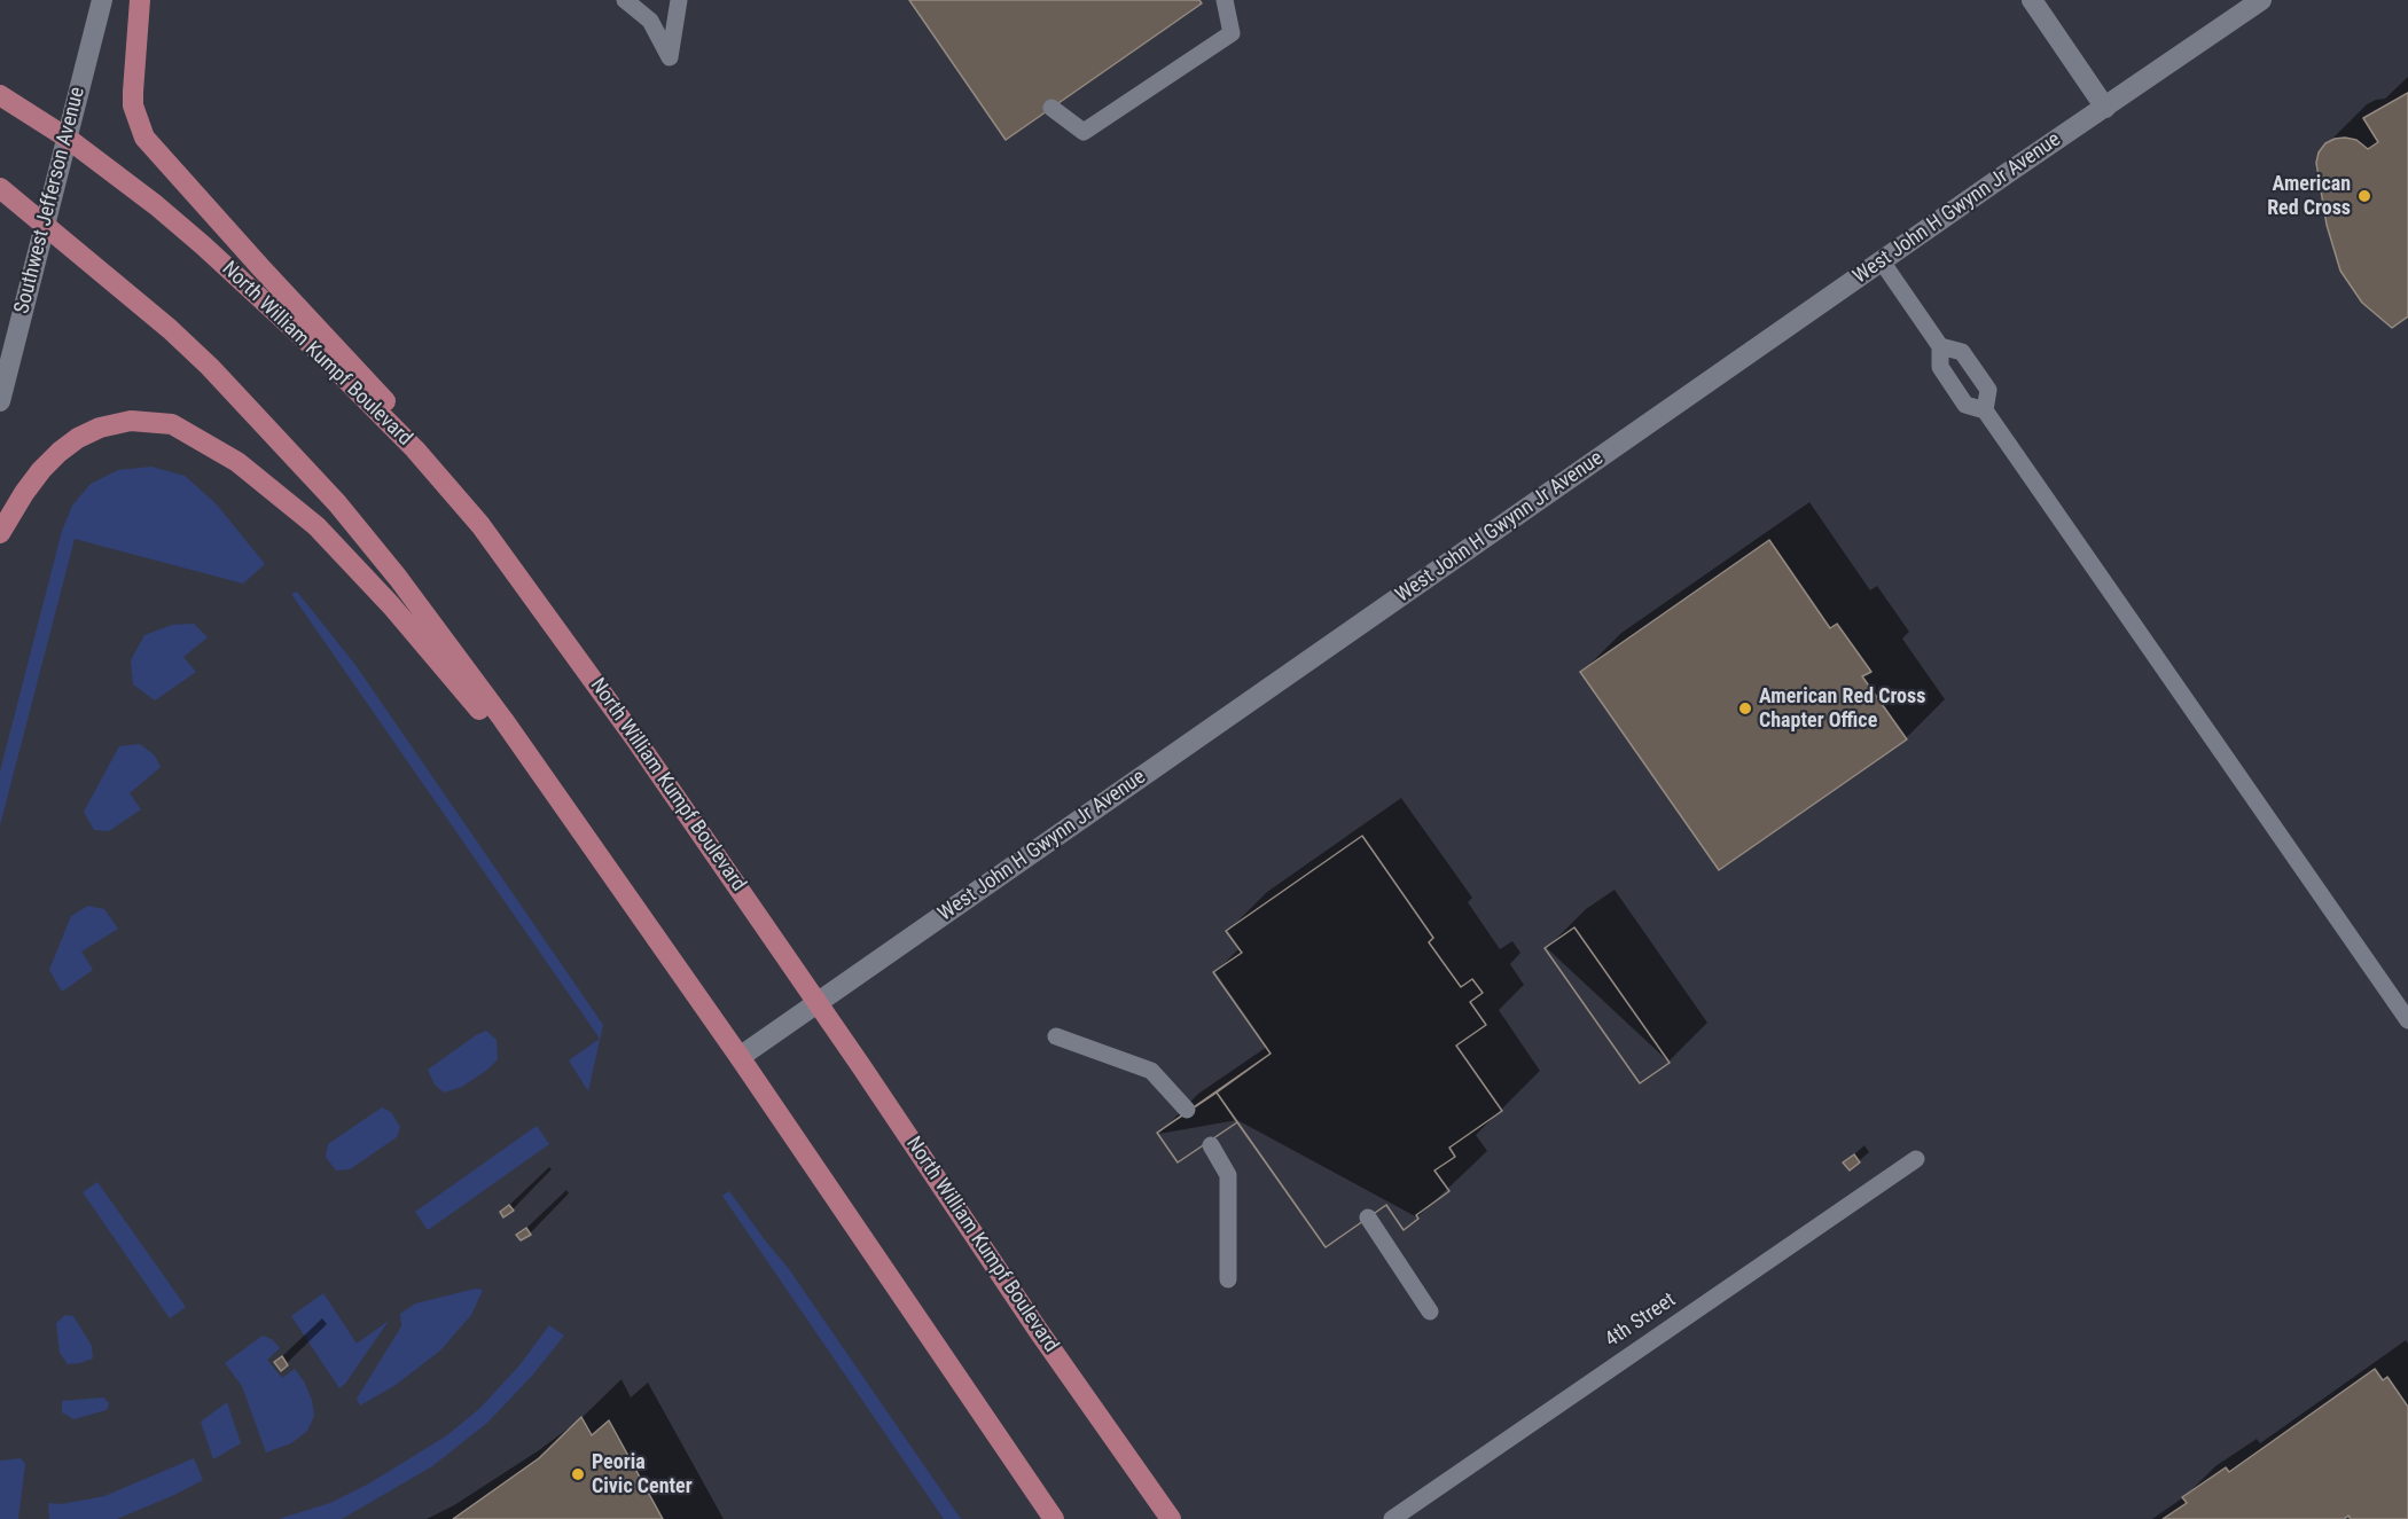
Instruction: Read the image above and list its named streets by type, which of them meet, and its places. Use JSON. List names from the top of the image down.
{
  "streets": {
    "main road": ["North William Kumpf Boulevard"],
    "street": ["Southwest Jefferson Avenue", "West John H Gwynn Jr Avenue"],
    "lane": ["4th Street"]
  },
  "crossings": [
    ["Southwest Jefferson Avenue", "North William Kumpf Boulevard"],
    ["West John H Gwynn Jr Avenue", "North William Kumpf Boulevard"]
  ],
  "places": ["American Red Cross", "American Red Cross Chapter Office", "Peoria Civic Center"]
}
